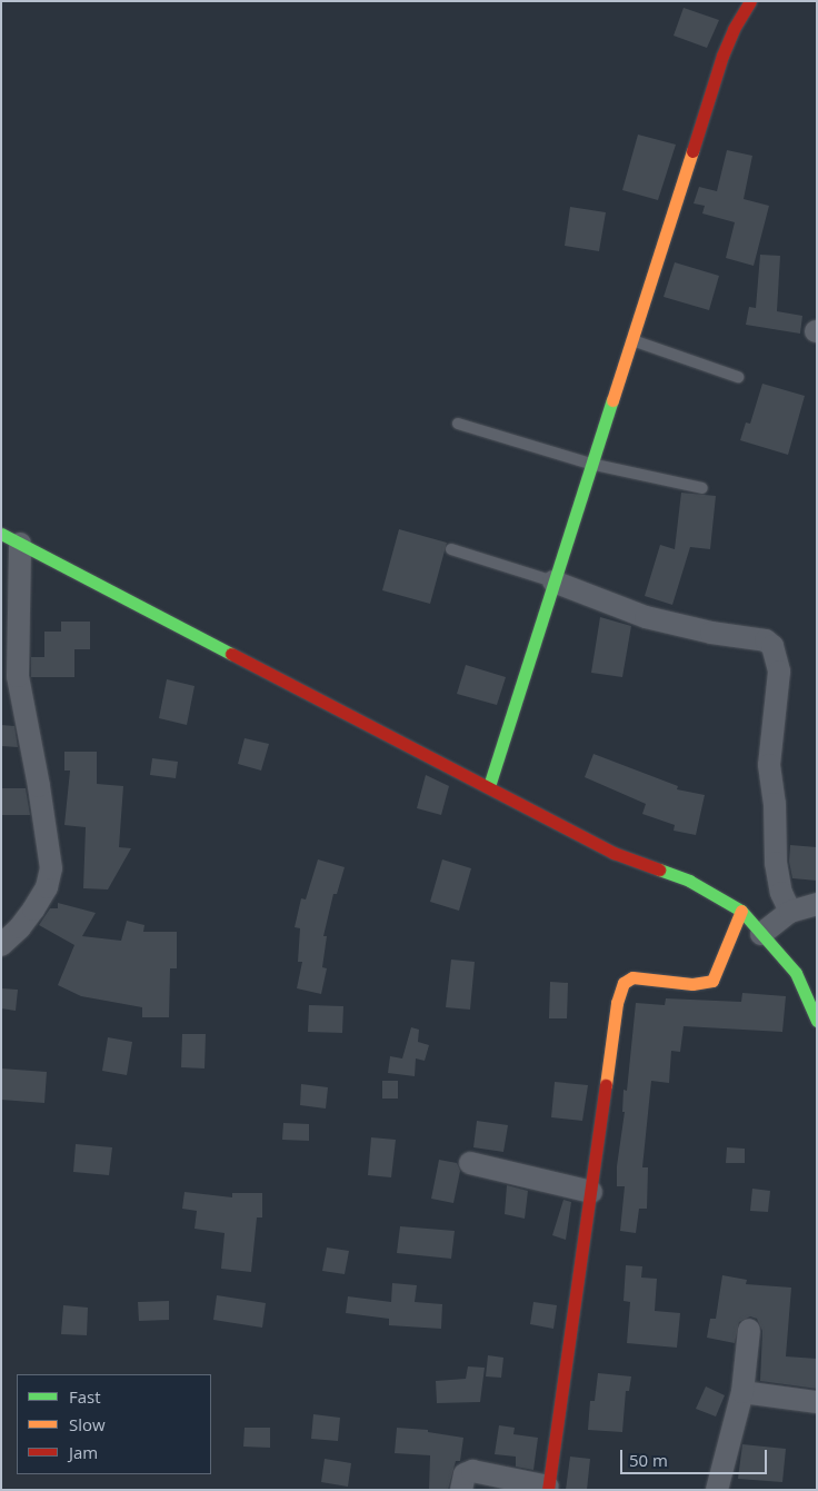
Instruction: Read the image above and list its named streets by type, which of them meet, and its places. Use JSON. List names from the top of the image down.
{
  "legend": ["Fast", "Slow", "Jam"],
  "scale_bar": "50 m"
}
